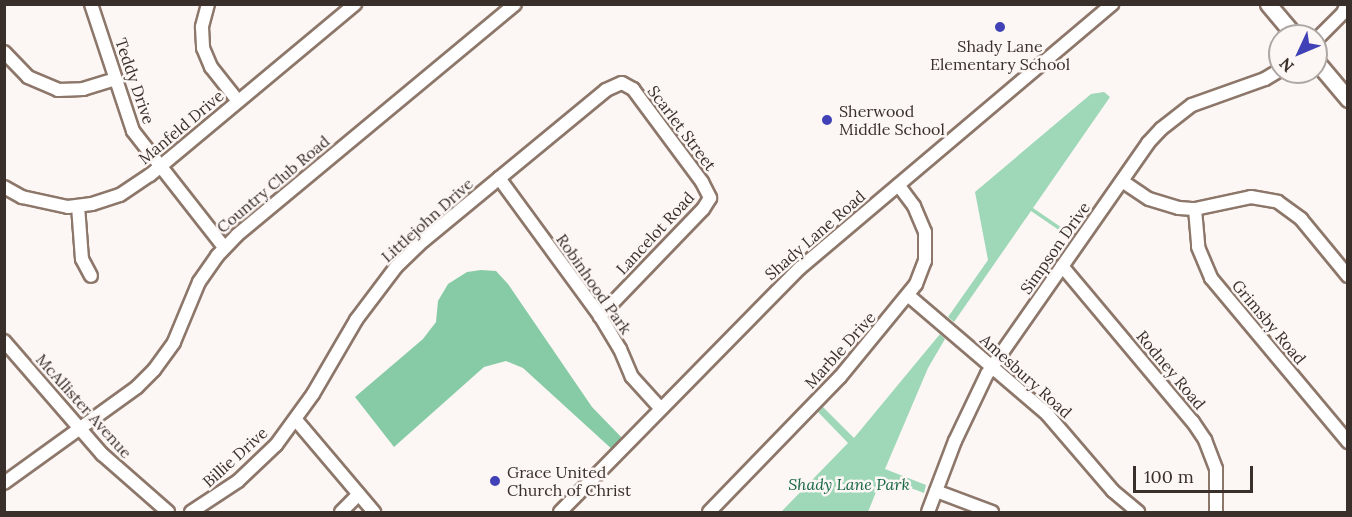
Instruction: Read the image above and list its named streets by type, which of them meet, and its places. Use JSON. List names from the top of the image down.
{
  "streets": {
    "street": [
      "Teddy Drive",
      "Manfeld Drive",
      "Scarlet Street",
      "Country Club Road",
      "Littlejohn Drive",
      "Lancelot Road",
      "Shady Lane Road",
      "Simpson Drive",
      "Robinhood Park",
      "Grimsby Road",
      "Marble Drive",
      "Rodney Road",
      "Amesbury Road",
      "McAllister Avenue",
      "Billie Drive"
    ]
  },
  "crossings": [
    ["Teddy Drive", "Manfeld Drive"],
    ["Teddy Drive", "Country Club Road"],
    ["Scarlet Street", "Littlejohn Drive"],
    ["Scarlet Street", "Lancelot Road"],
    ["Country Club Road", "McAllister Avenue"],
    ["Littlejohn Drive", "Robinhood Park"],
    ["Littlejohn Drive", "Billie Drive"],
    ["Lancelot Road", "Robinhood Park"],
    ["Shady Lane Road", "Robinhood Park"],
    ["Shady Lane Road", "Marble Drive"],
    ["Simpson Drive", "Rodney Road"],
    ["Simpson Drive", "Amesbury Road"],
    ["Marble Drive", "Amesbury Road"]
  ],
  "parks": ["Shady Lane Park"],
  "places": ["Shady Lane Elementary School", "Sherwood Middle School", "Grace United Church of Christ"],
  "scale_bar": "100 m",
  "north": "bottom left"
}
